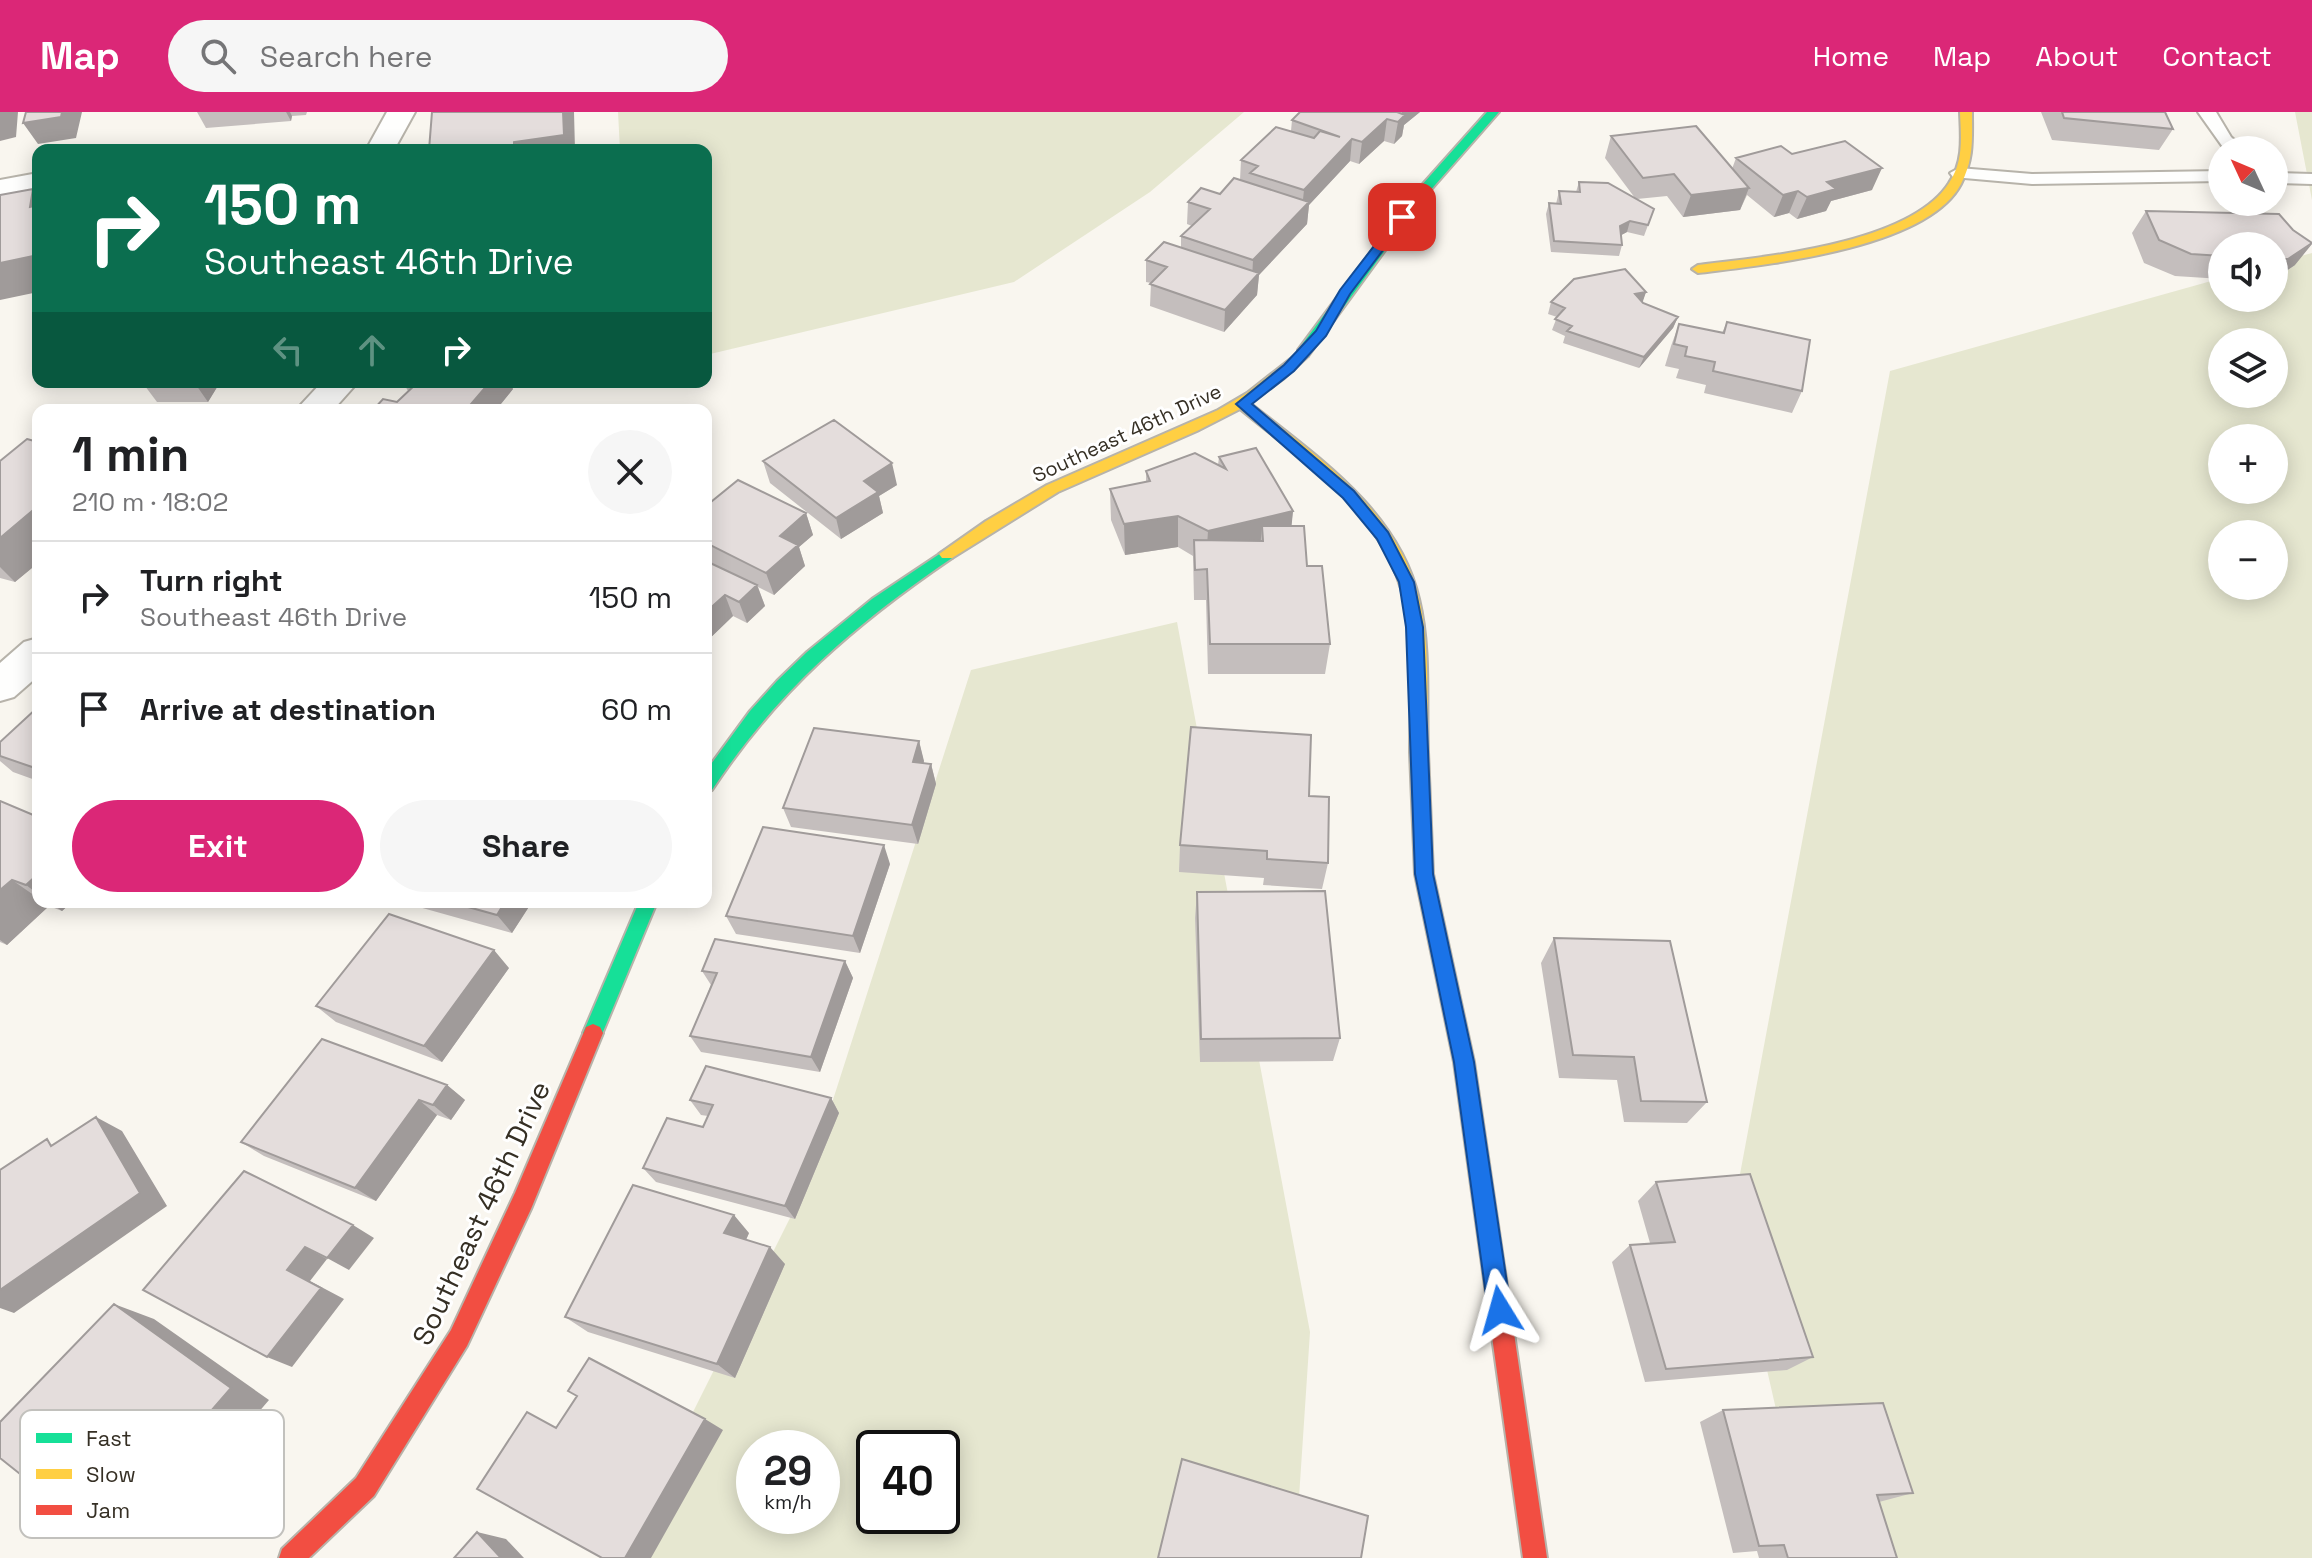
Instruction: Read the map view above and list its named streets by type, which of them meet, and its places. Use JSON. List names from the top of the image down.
{
  "streets": {
    "street": ["Southeast 46th Drive"]
  },
  "legend": ["Fast", "Slow", "Jam"],
  "north": "top left",
  "page": {
    "header": "Map",
    "search": "Search here",
    "nav": [
      "Home",
      "Map",
      "About",
      "Contact"
    ],
    "map_buttons": ["+", "−"],
    "turn": ["150 m", "Southeast 46th Drive"],
    "heading": ["1 min", "210 m · 18:02"],
    "list": [
      {
        "name": "Turn right",
        "note": "Southeast 46th Drive",
        "value": "150 m"
      },
      {
        "name": "Arrive at destination",
        "value": "60 m"
      }
    ],
    "buttons": ["Exit", "Share"],
    "speed": "29 km/h",
    "limit": "40"
  }
}
